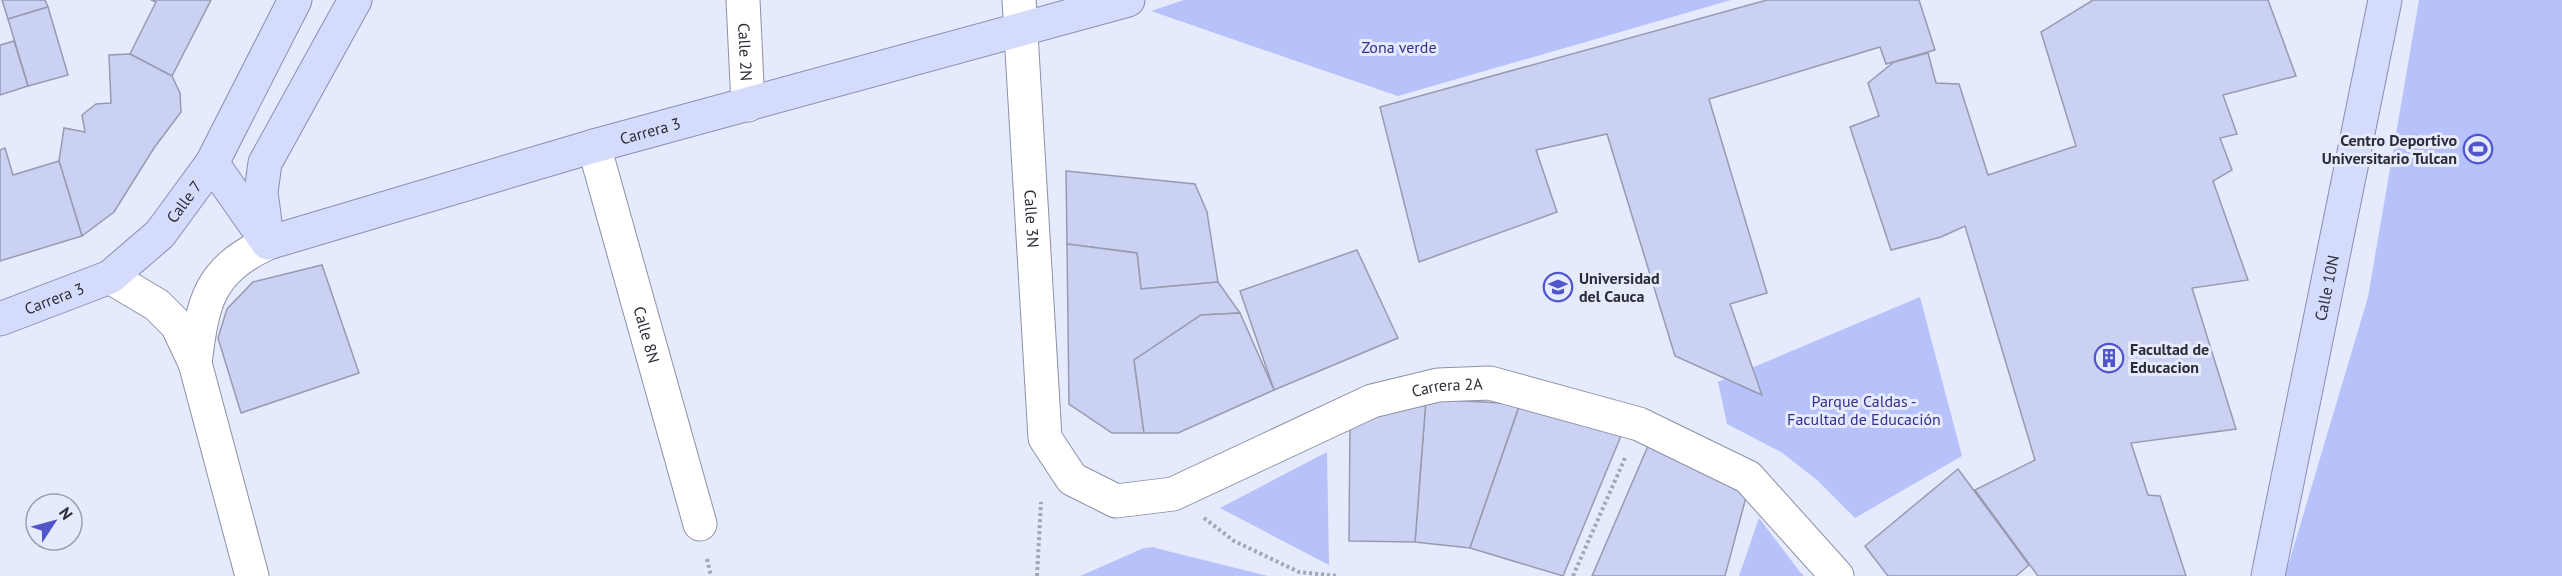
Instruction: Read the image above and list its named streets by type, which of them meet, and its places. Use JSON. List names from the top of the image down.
{
  "streets": {
    "main road": ["Carrera 3", "Calle 7", "Calle 10N"],
    "street": [
      "Calle 2N",
      "Calle 3N",
      "Calle 8N",
      "Carrera 2A"
    ]
  },
  "crossings": [
    ["Calle 2N", "Carrera 3"],
    ["Carrera 3", "Calle 7"],
    ["Carrera 3", "Calle 3N"],
    ["Carrera 3", "Calle 8N"],
    ["Calle 3N", "Carrera 2A"]
  ],
  "parks": ["Zona verde", "Parque Caldas - Facultad de Educación"],
  "places": {
    "sports": ["Centro Deportivo Universitario Tulcan"],
    "school or university": ["Universidad del Cauca"],
    "building": ["Facultad de Educacion"]
  },
  "north": "top right"
}
